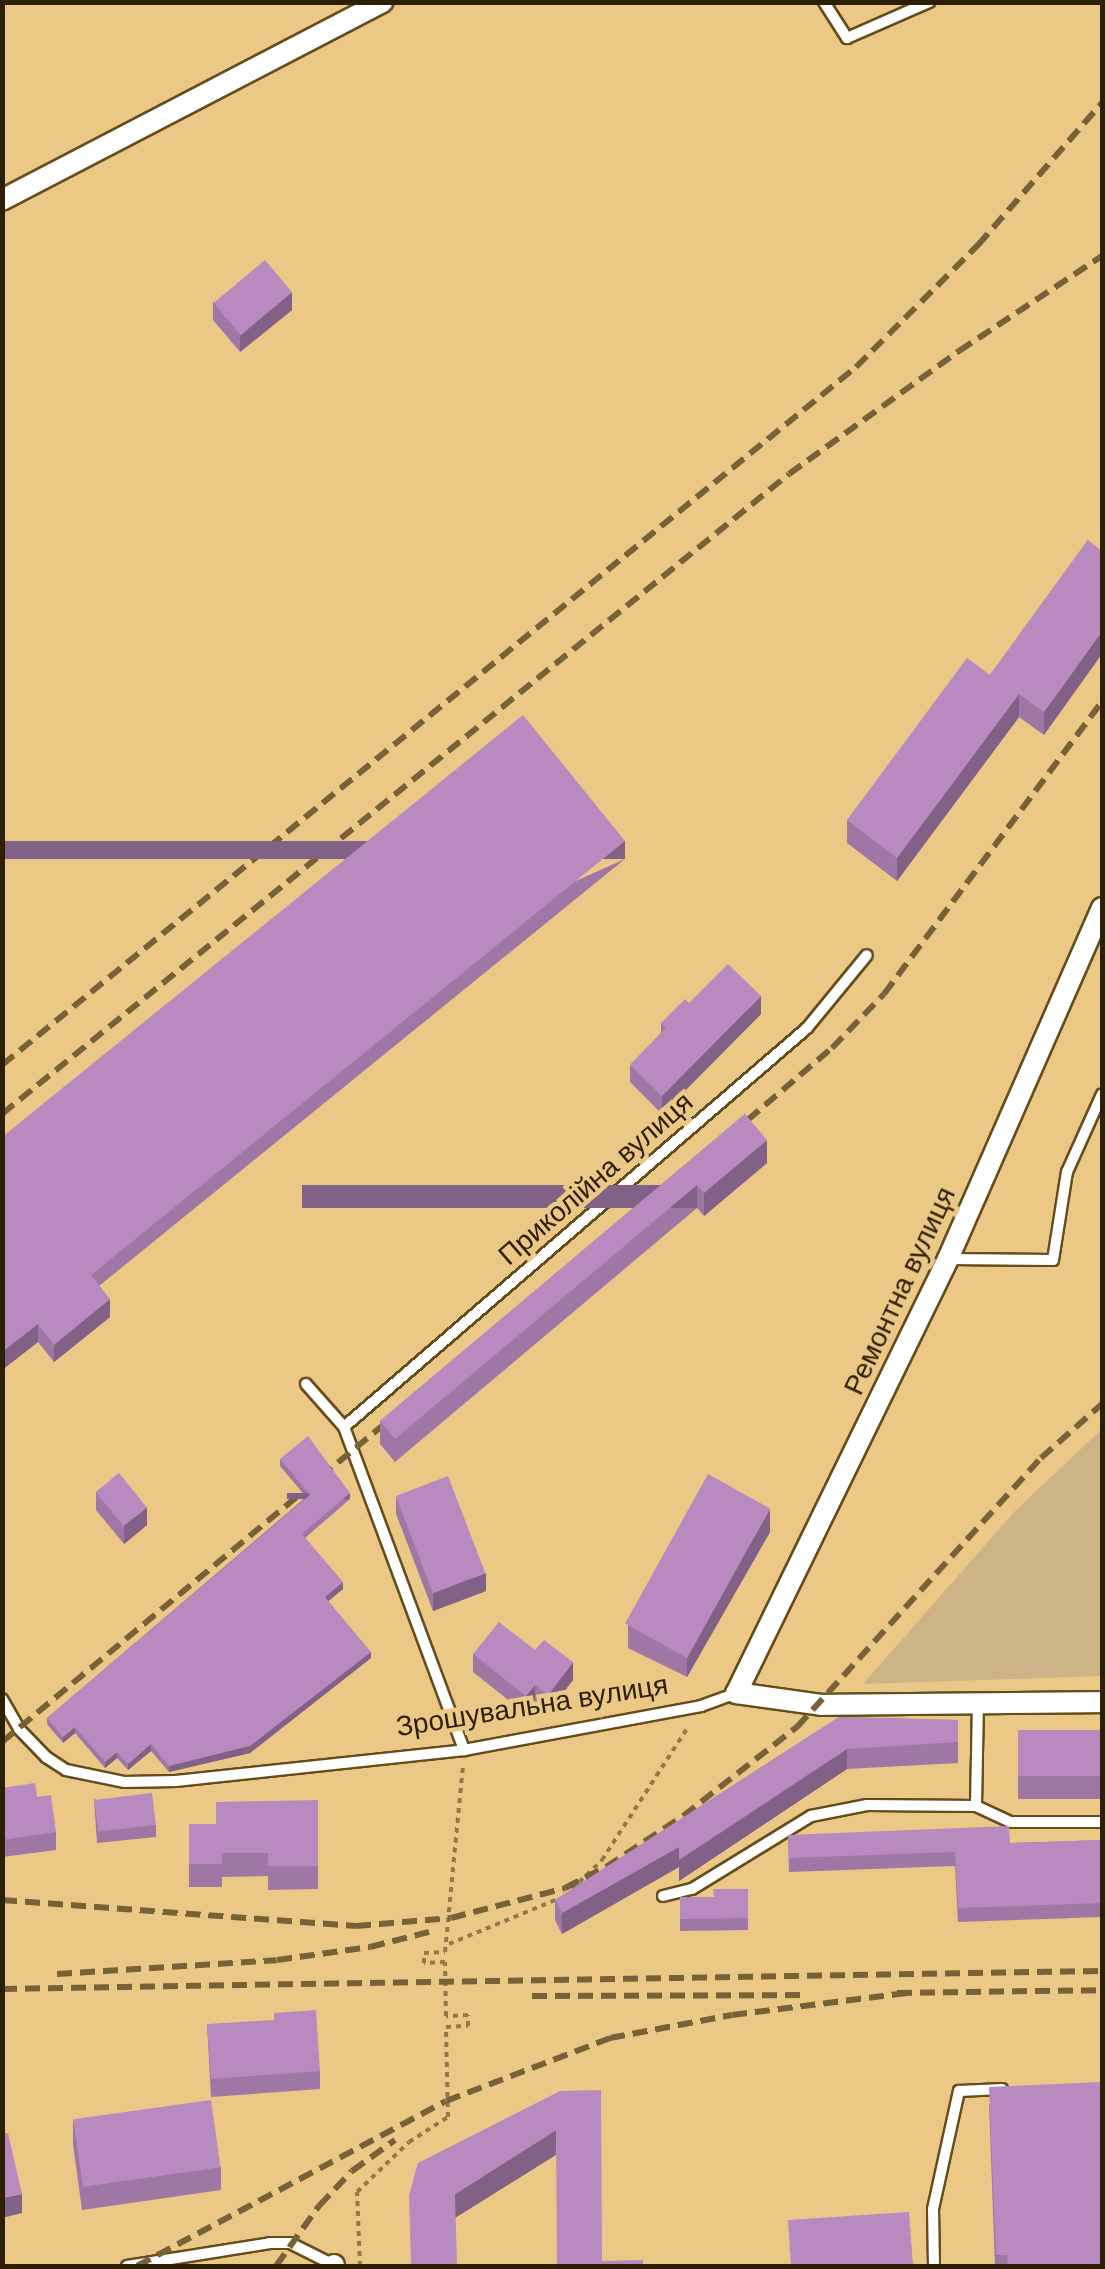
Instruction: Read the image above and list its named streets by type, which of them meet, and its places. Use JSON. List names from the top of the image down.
{
  "streets": {
    "street": ["Ремонтна вулиця", "Зрошувальна вулиця"],
    "lane": ["Приколійна вулиця"]
  },
  "crossings": [
    ["Ремонтна вулиця", "Зрошувальна вулиця"]
  ]
}
